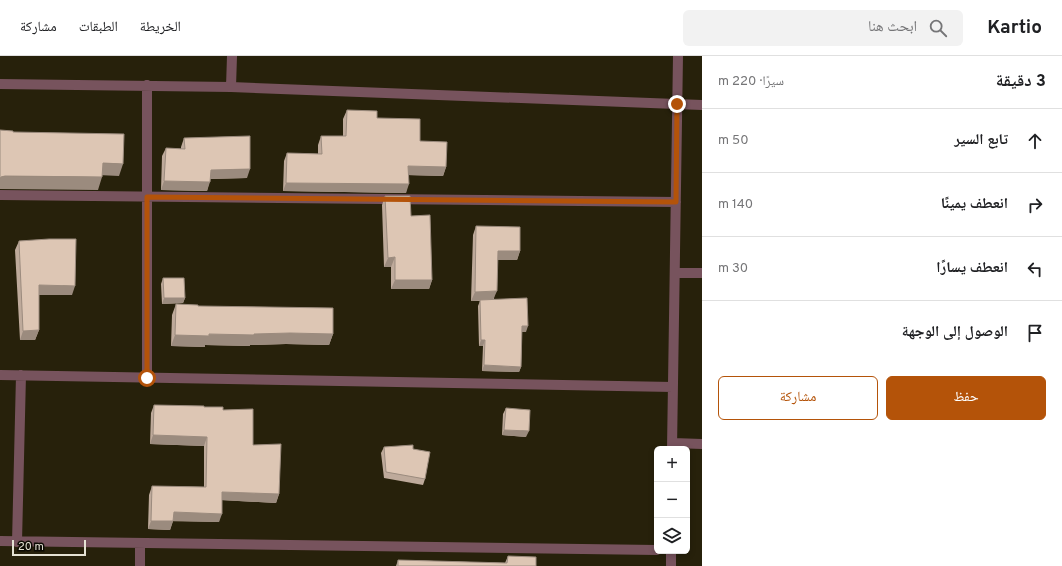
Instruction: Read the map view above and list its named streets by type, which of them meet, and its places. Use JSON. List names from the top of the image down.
{
  "scale_bar": "20 m",
  "page": {
    "header": "Kartio",
    "search": "ابحث هنا",
    "nav": ["الخريطة", "الطبقات", "مشاركة"],
    "heading": ["3 دقيقة", "سيرًا · 220 m"],
    "list": [
      ["تابع السير", "50 m"],
      ["انعطف يمينًا", "140 m"],
      ["انعطف يسارًا", "30 m"],
      "الوصول إلى الوجهة"
    ],
    "buttons": ["حفظ", "مشاركة"],
    "map_buttons": ["+", "−"],
    "scale": "20 m"
  }
}
